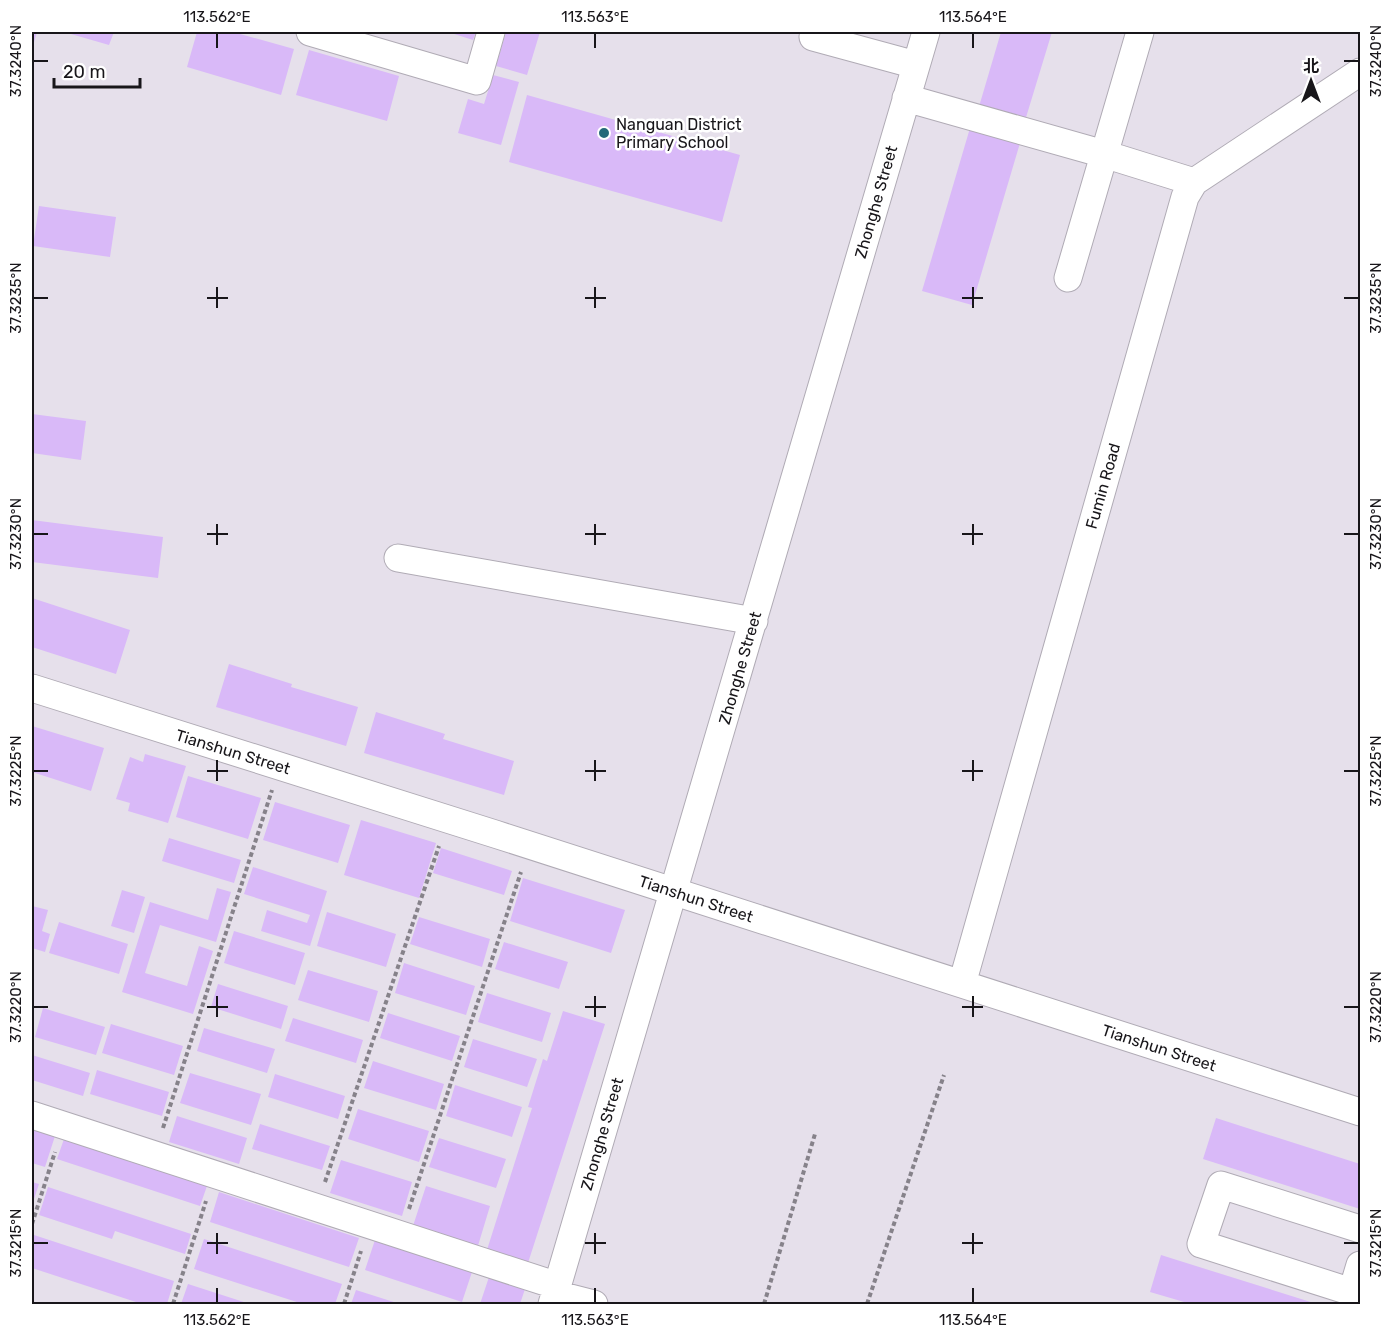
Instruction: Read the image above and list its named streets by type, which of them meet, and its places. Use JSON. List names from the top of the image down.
{
  "streets": {
    "street": ["Zhonghe Street", "Fumin Road", "Tianshun Street"]
  },
  "crossings": [
    ["Zhonghe Street", "Tianshun Street"],
    ["Fumin Road", "Tianshun Street"]
  ],
  "places": ["Nanguan District Primary School"],
  "scale_bar": "20 m",
  "north": "top",
  "coordinates": [
    "113.562°E",
    "113.563°E",
    "113.564°E",
    "37.3240°N",
    "37.3235°N",
    "37.3230°N",
    "37.3225°N",
    "37.3220°N",
    "37.3215°N"
  ]
}
